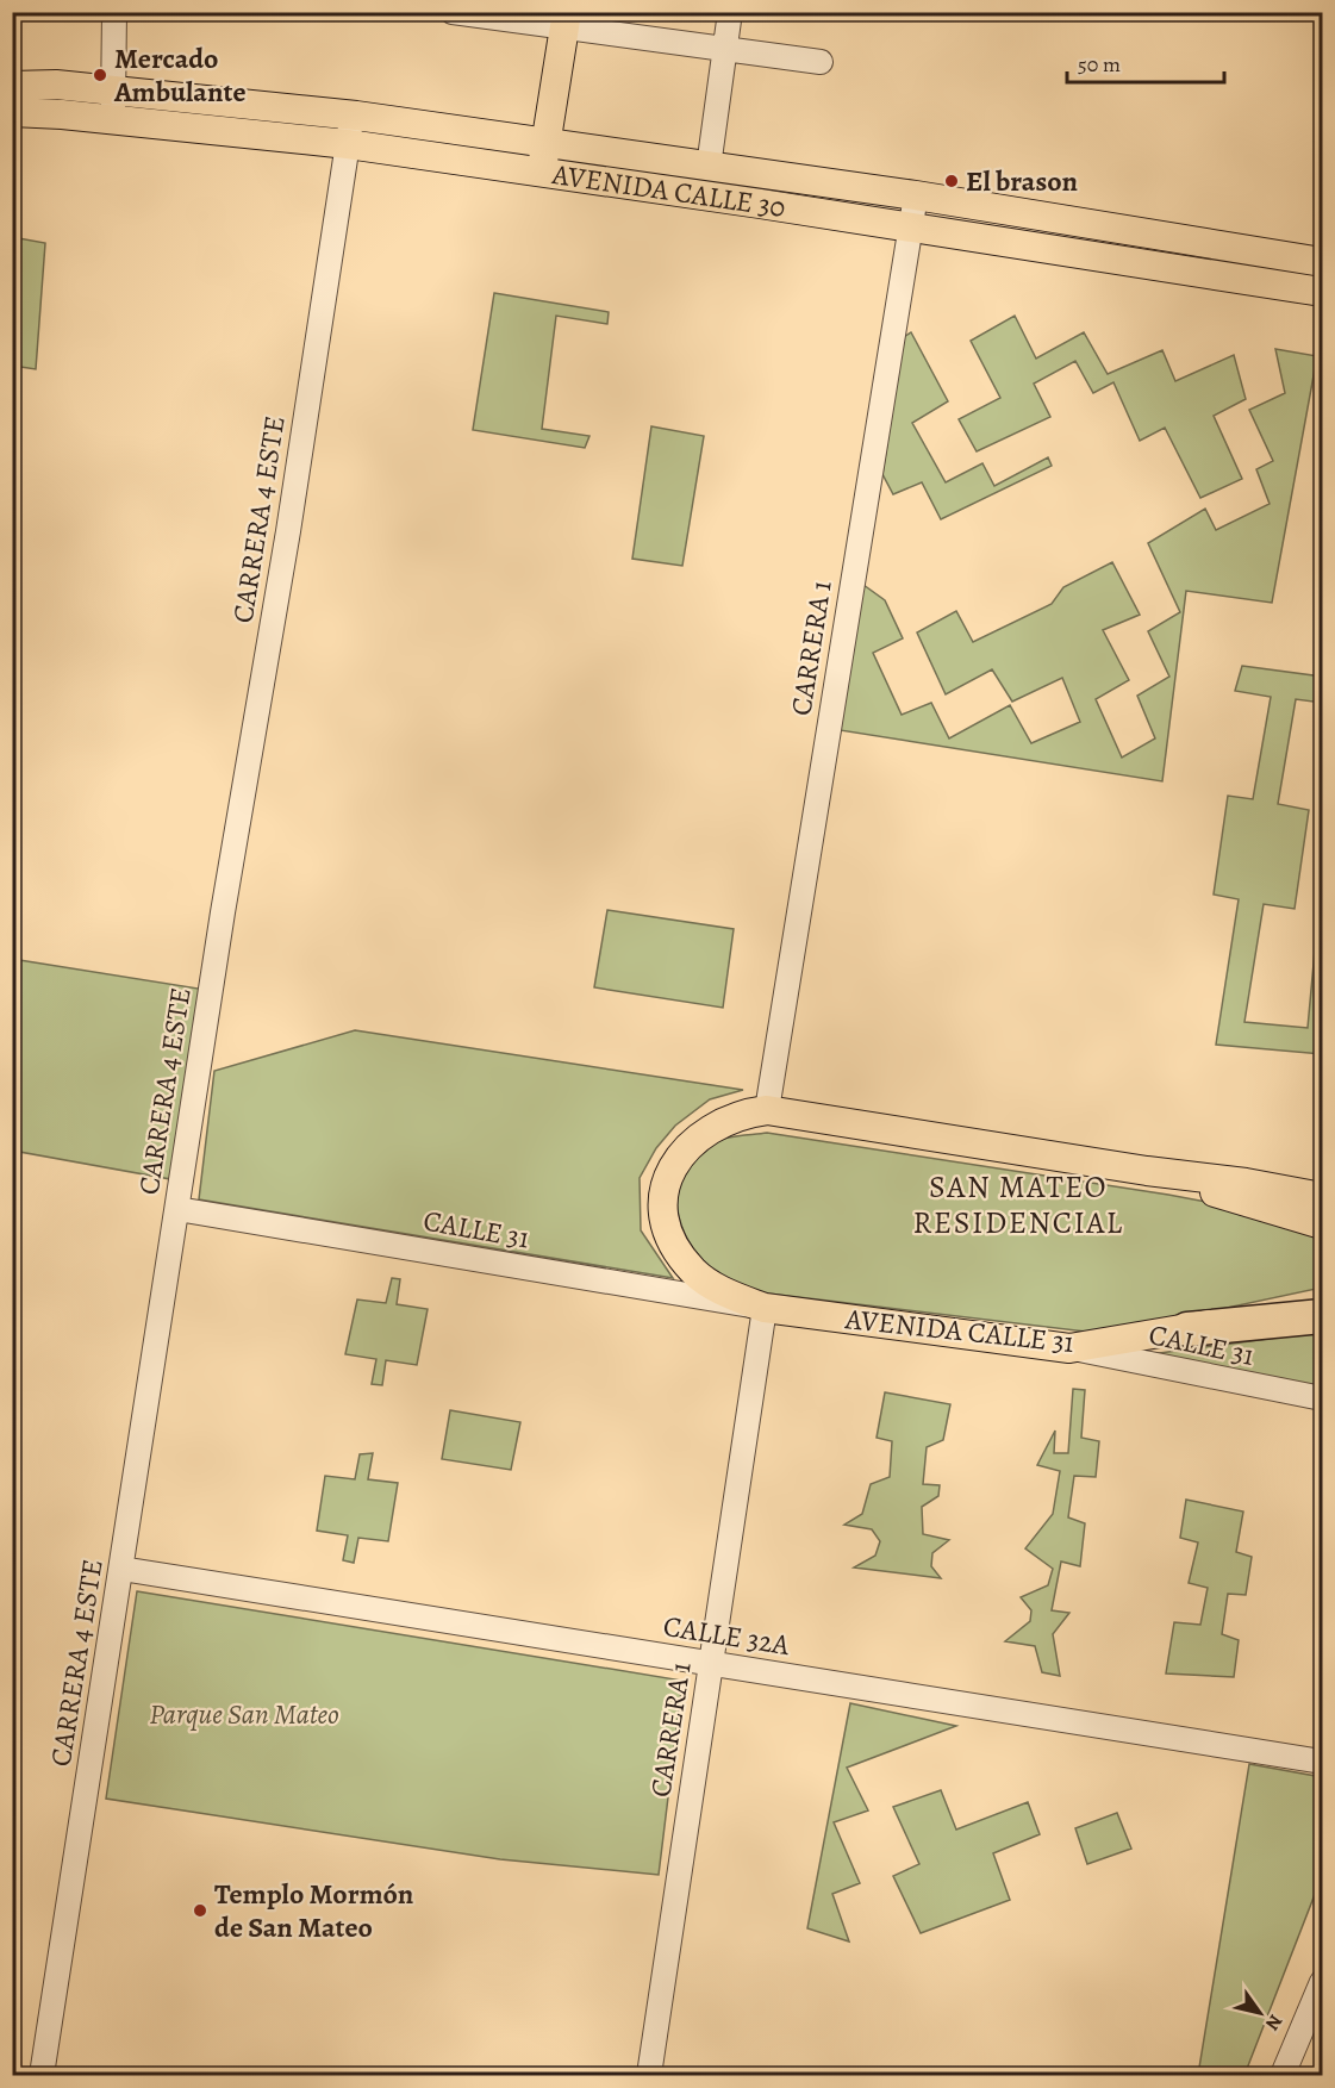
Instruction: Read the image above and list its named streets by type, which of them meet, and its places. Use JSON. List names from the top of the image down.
{
  "streets": {
    "main road": ["AVENIDA CALLE 30", "AVENIDA CALLE 31"],
    "street": [
      "CARRERA 4 ESTE",
      "CARRERA 1",
      "CALLE 31",
      "CALLE 32A"
    ]
  },
  "crossings": [
    ["AVENIDA CALLE 30", "CARRERA 4 ESTE"],
    ["AVENIDA CALLE 30", "CARRERA 1"],
    ["CARRERA 4 ESTE", "CALLE 31"],
    ["CARRERA 4 ESTE", "CALLE 32A"],
    ["CARRERA 1", "CALLE 31"],
    ["CARRERA 1", "AVENIDA CALLE 31"],
    ["CARRERA 1", "CALLE 32A"],
    ["CALLE 31", "AVENIDA CALLE 31"]
  ],
  "districts": ["SAN MATEO RESIDENCIAL"],
  "parks": ["Parque San Mateo"],
  "places": ["Mercado Ambulante", "El brason", "Templo Mormón de San Mateo"],
  "scale_bar": "50 m",
  "north": "bottom right"
}
